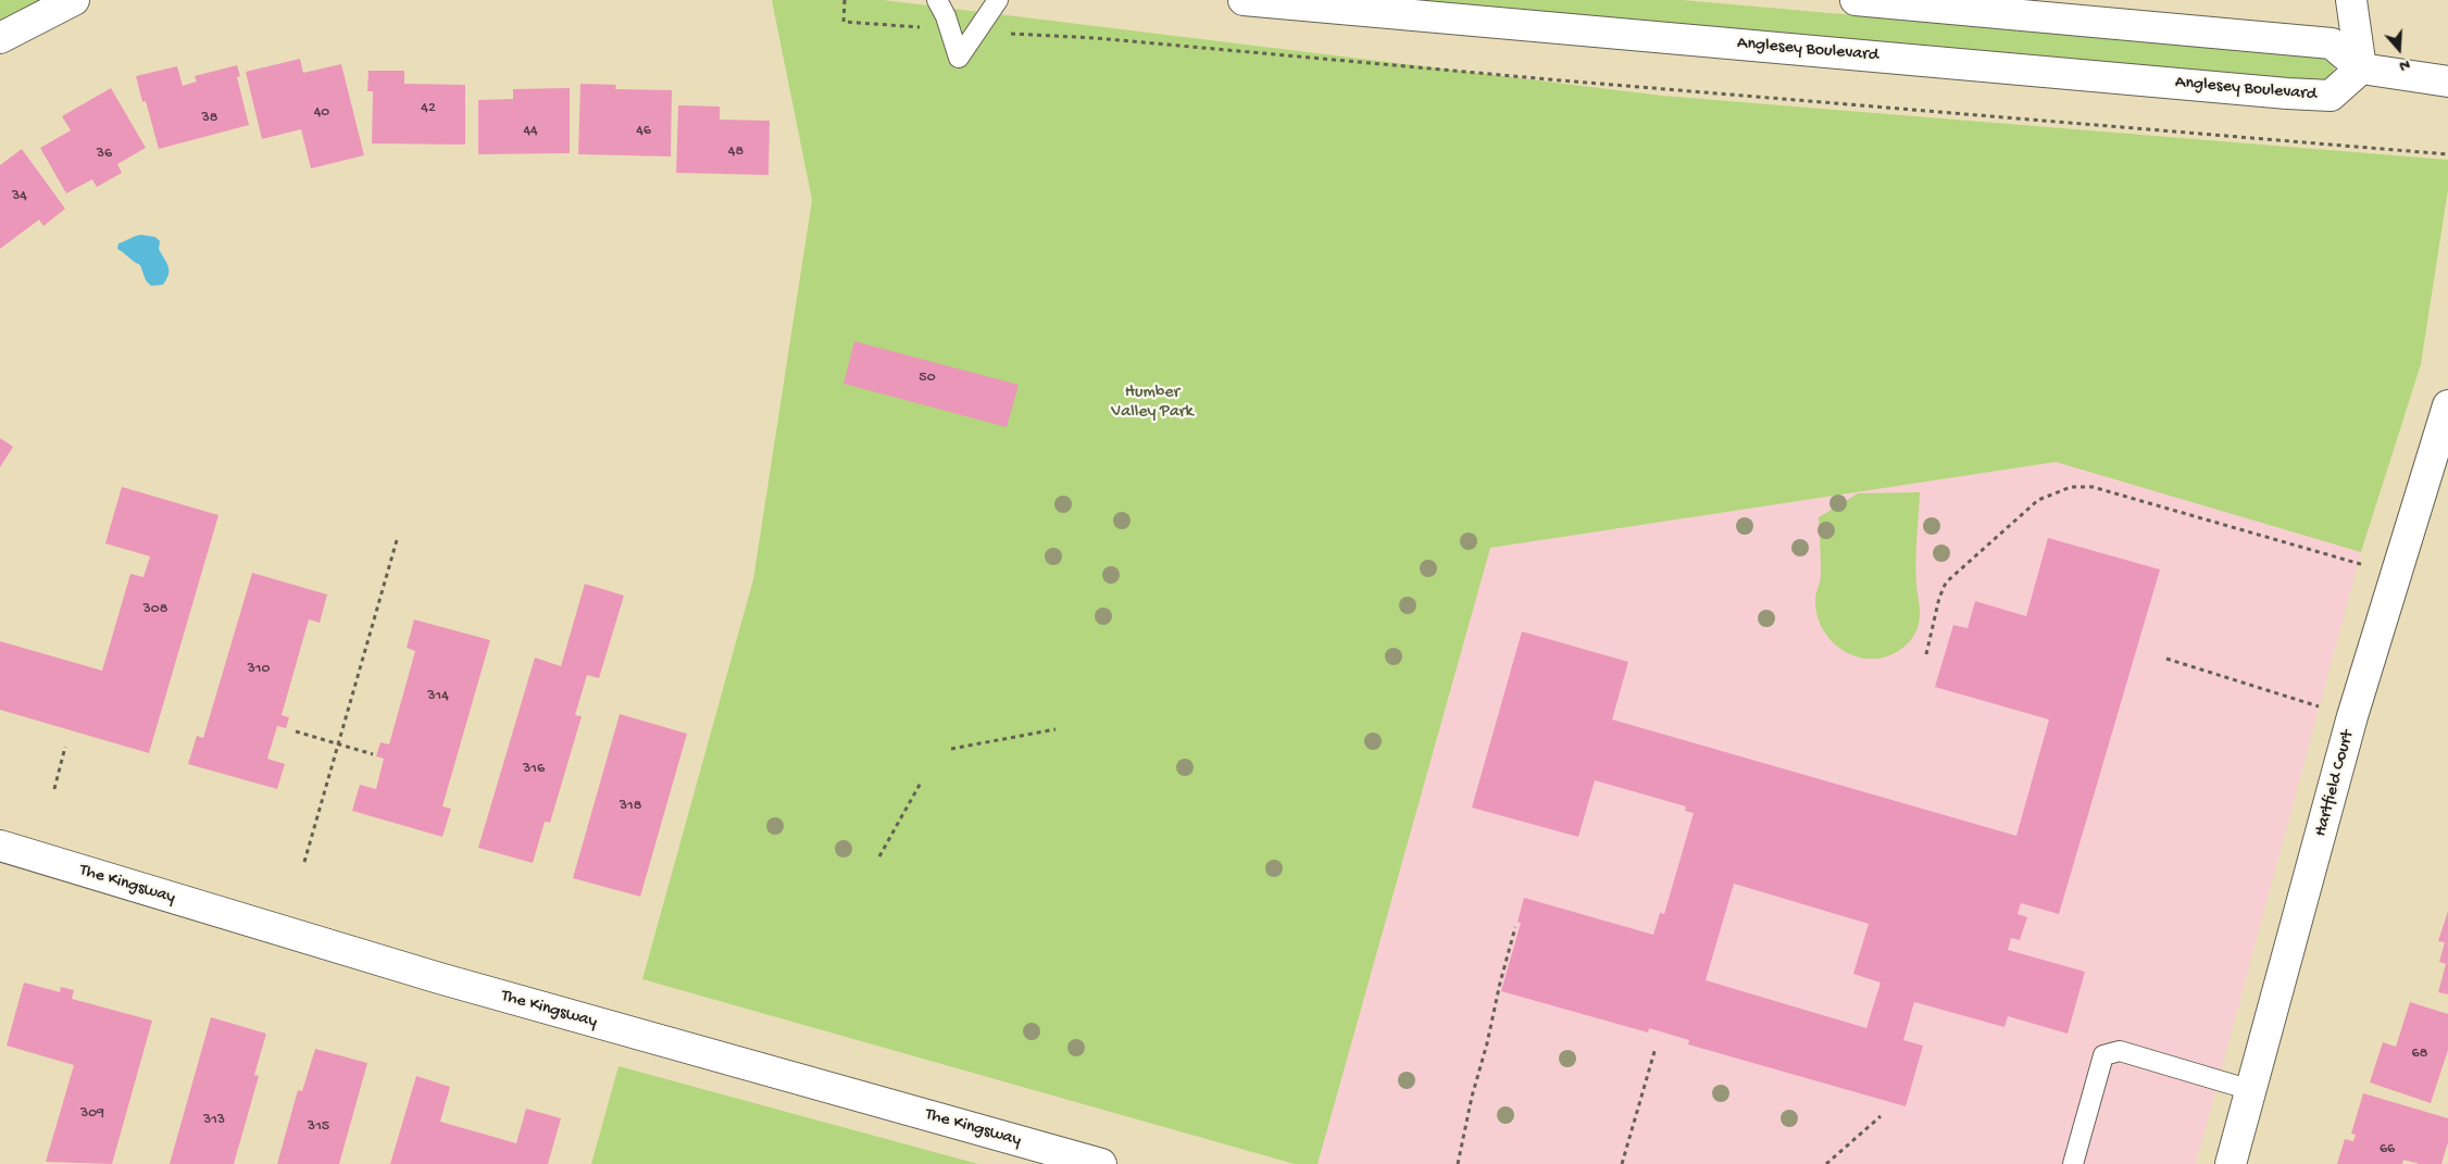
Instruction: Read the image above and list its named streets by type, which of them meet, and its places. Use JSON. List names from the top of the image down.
{
  "streets": {
    "street": ["Anglesey Boulevard", "Hartfield Court", "The Kingsway"]
  },
  "parks": ["Humber Valley Park"],
  "house_numbers": [
    "42",
    "40",
    "38",
    "44",
    "46",
    "48",
    "36",
    "34",
    "50",
    "308",
    "310",
    "314",
    "316",
    "318",
    "68",
    "309",
    "313",
    "315",
    "66"
  ],
  "north": "bottom"
}
